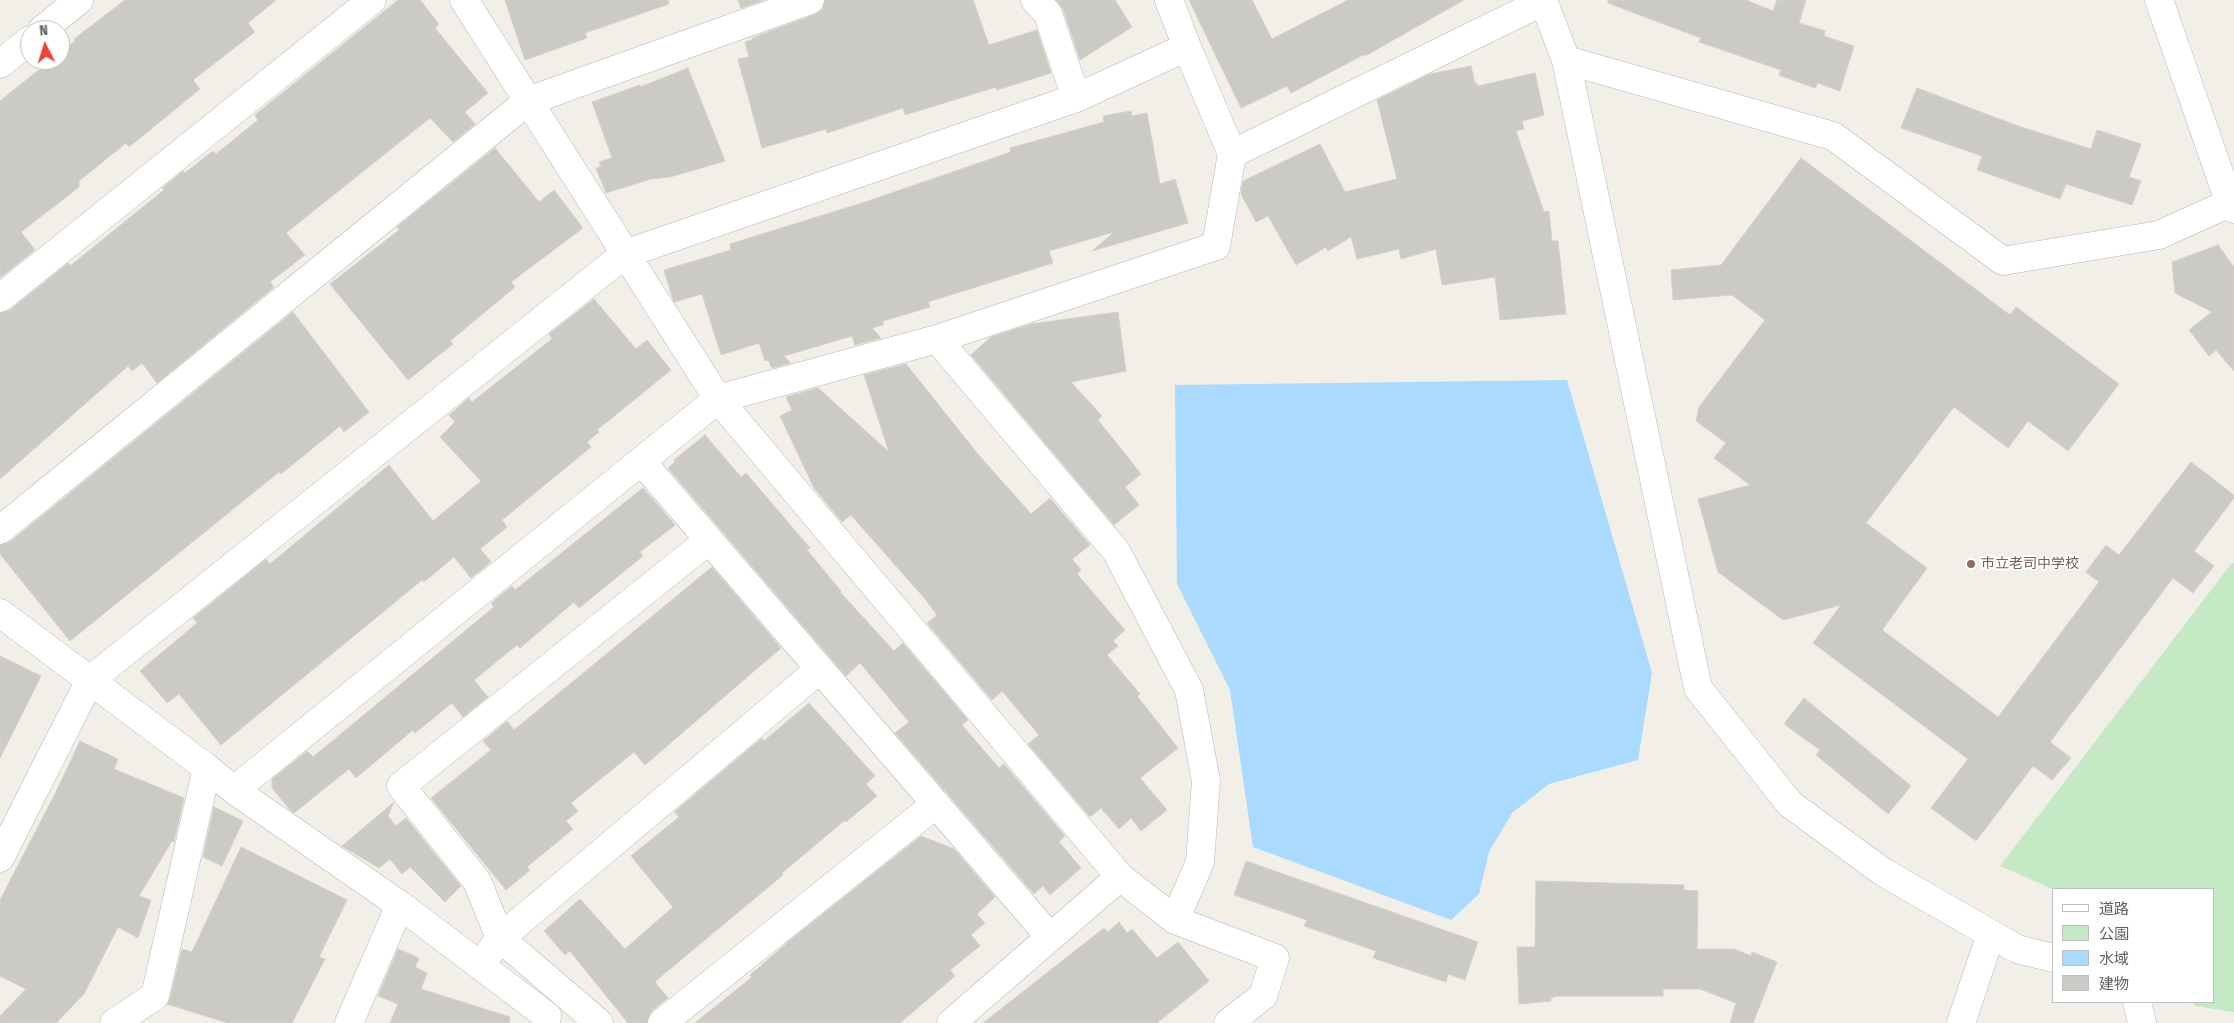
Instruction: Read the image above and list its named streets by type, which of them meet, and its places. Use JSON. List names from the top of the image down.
{
  "places": ["市立老司中学校"],
  "legend": [
    "道路",
    "公園",
    "水域",
    "建物"
  ],
  "north": "top"
}
